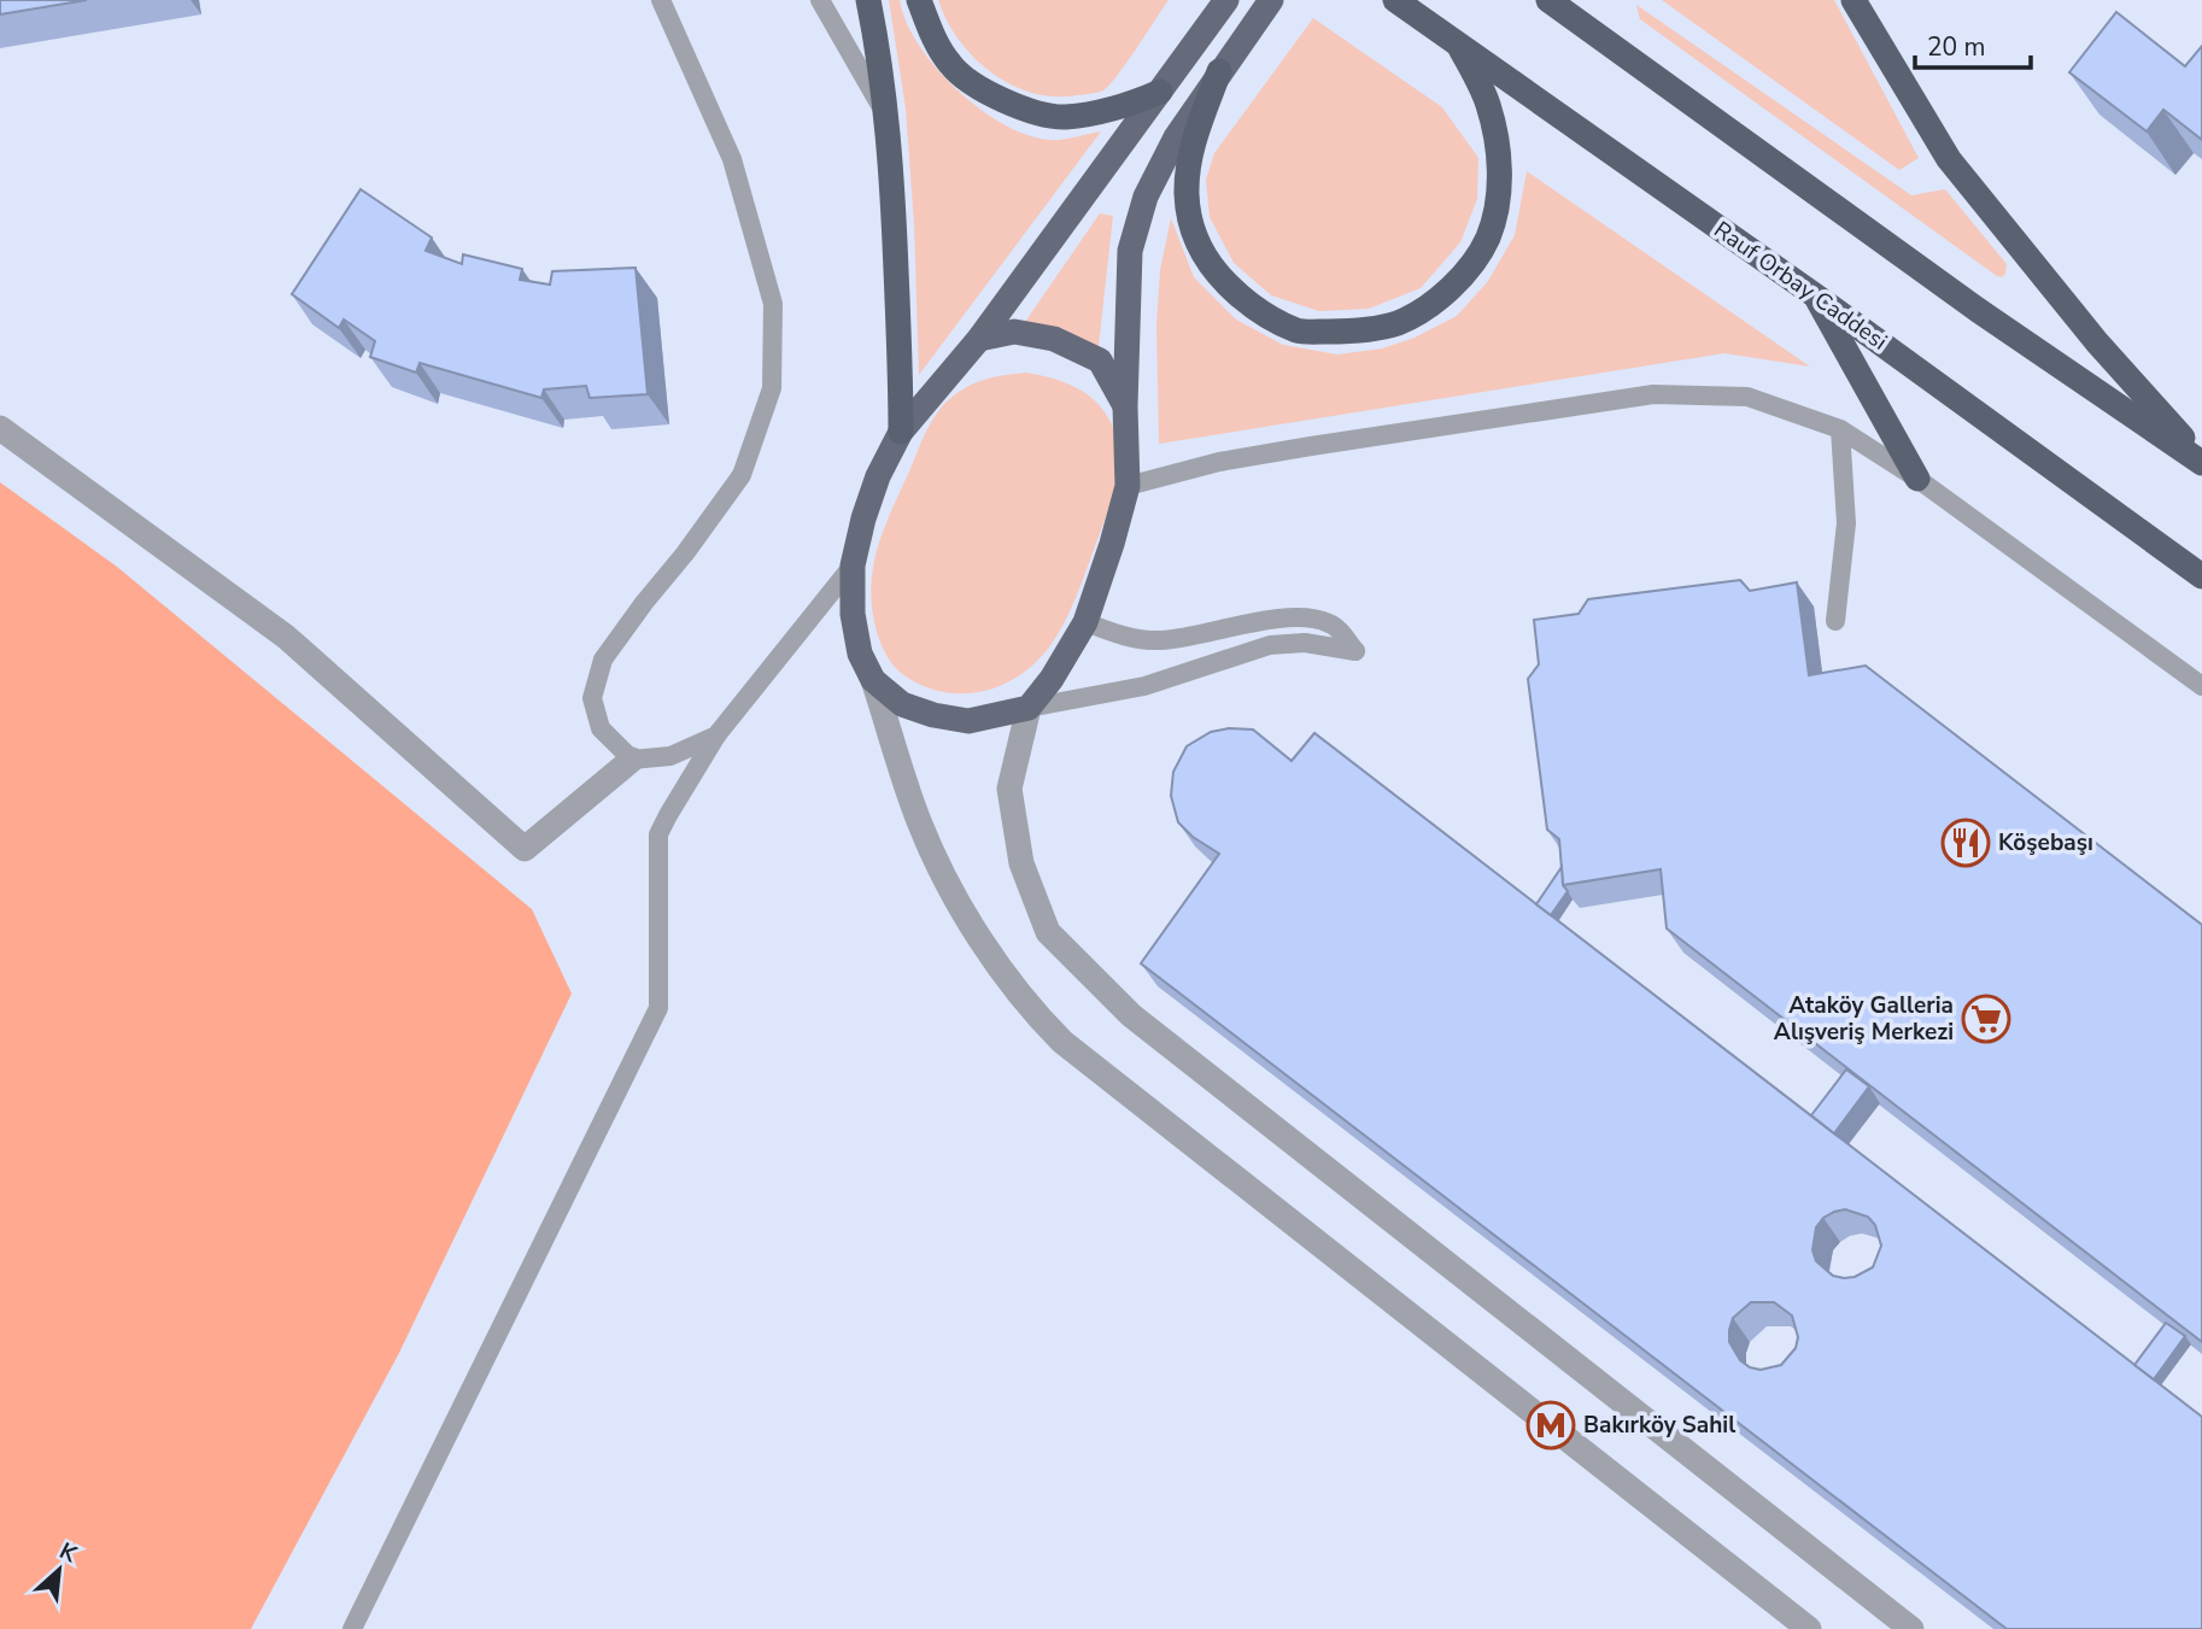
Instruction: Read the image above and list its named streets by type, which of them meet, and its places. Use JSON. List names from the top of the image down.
{
  "streets": {
    "highway": ["Rauf Orbay Caddesi"]
  },
  "places": {
    "restaurant": ["Köşebaşı"],
    "supermarket": ["Ataköy Galleria Alışveriş Merkezi"],
    "metro station": ["Bakırköy Sahil"]
  },
  "scale_bar": "20 m",
  "north": "top right"
}
